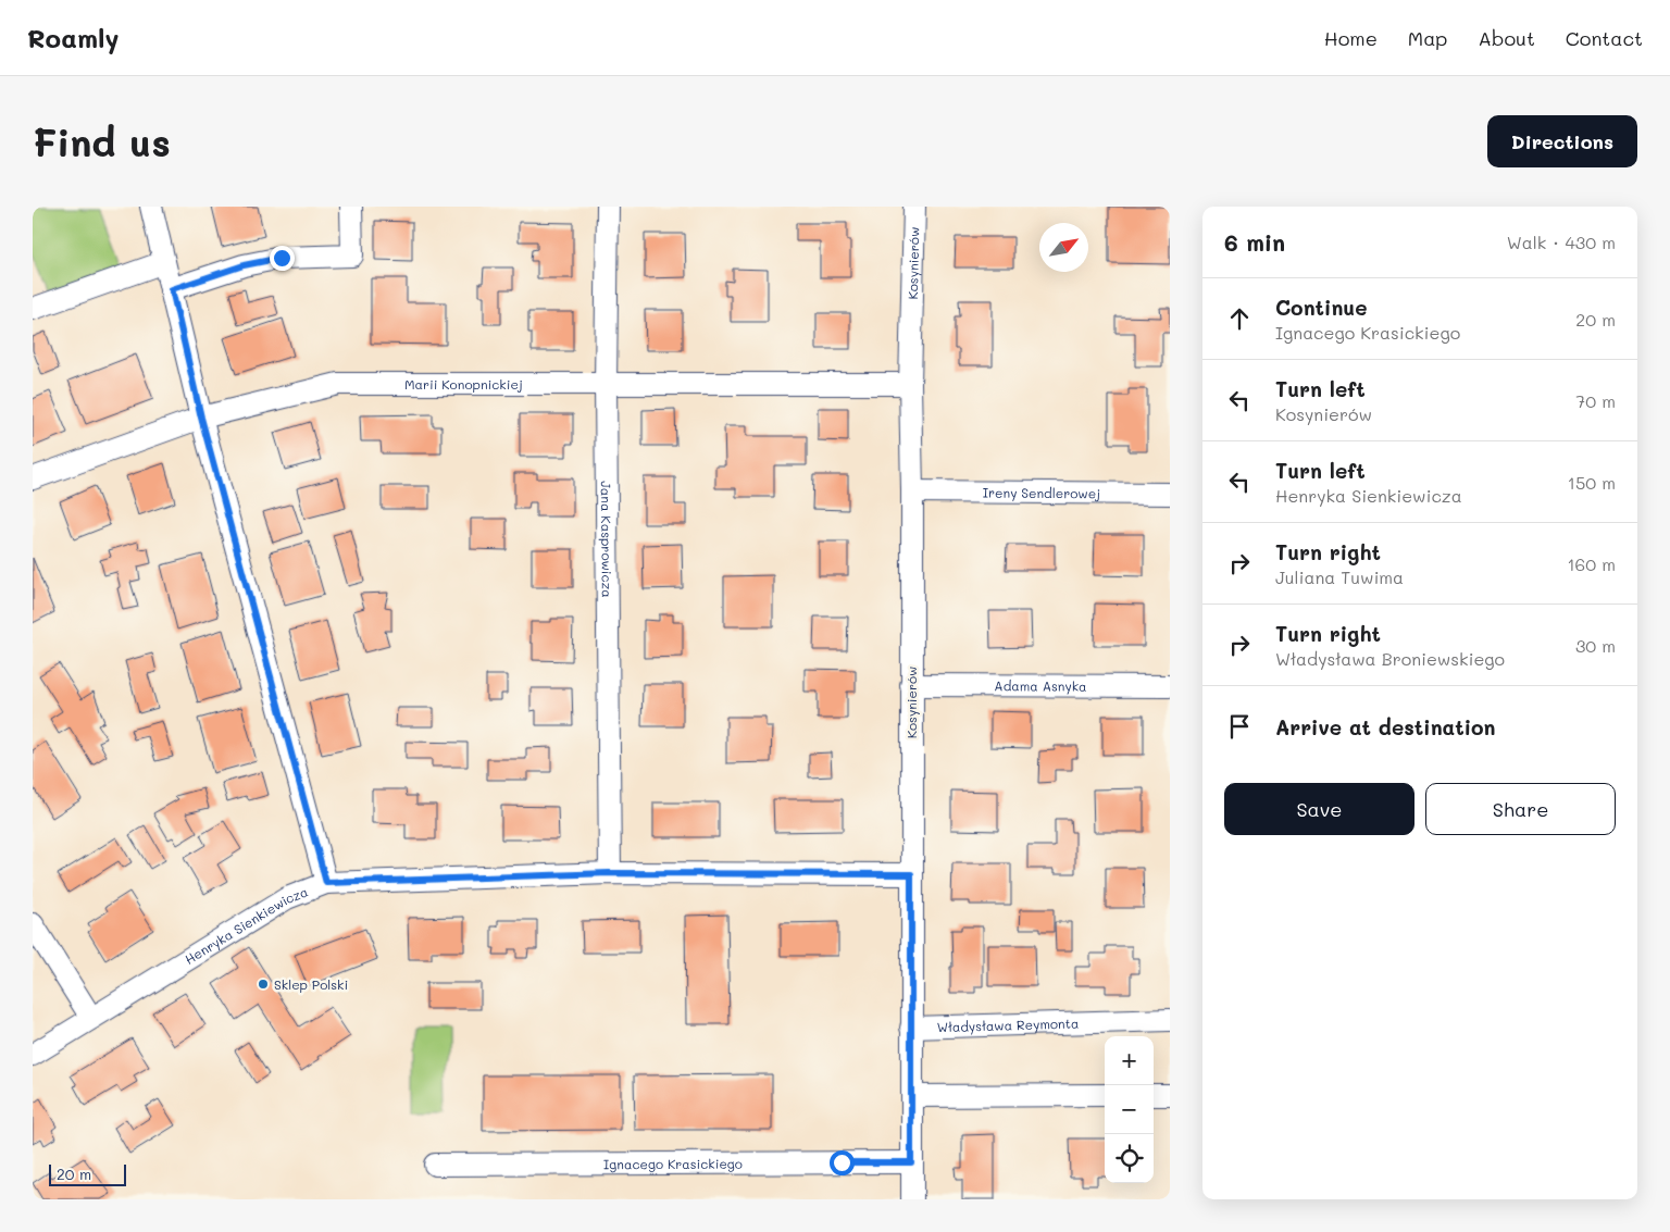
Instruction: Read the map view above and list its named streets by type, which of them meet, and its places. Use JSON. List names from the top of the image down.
{
  "streets": {
    "street": [
      "Kosynierów",
      "Marii Konopnickiej",
      "Ireny Sendlerowej",
      "Jana Kasprowicza",
      "Adama Asnyka",
      "Henryka Sienkiewicza",
      "Władysława Reymonta",
      "Ignacego Krasickiego"
    ]
  },
  "crossings": [
    ["Kosynierów", "Marii Konopnickiej"],
    ["Kosynierów", "Ireny Sendlerowej"],
    ["Kosynierów", "Adama Asnyka"],
    ["Kosynierów", "Henryka Sienkiewicza"],
    ["Kosynierów", "Władysława Reymonta"],
    ["Kosynierów", "Ignacego Krasickiego"],
    ["Marii Konopnickiej", "Jana Kasprowicza"],
    ["Jana Kasprowicza", "Henryka Sienkiewicza"]
  ],
  "places": ["Sklep Polski"],
  "scale_bar": "20 m",
  "north": "top right",
  "page": {
    "header": "Roamly",
    "nav": [
      "Home",
      "Map",
      "About",
      "Contact"
    ],
    "buttons": [
      "Directions",
      ["Save", "Share"]
    ],
    "title": "Find us",
    "heading": ["6 min", "Walk · 430 m"],
    "list": [
      ["Continue", "Ignacego Krasickiego", "20 m"],
      ["Turn left", "Kosynierów", "70 m"],
      ["Turn left", "Henryka Sienkiewicza", "150 m"],
      ["Turn right", "Juliana Tuwima", "160 m"],
      ["Turn right", "Władysława Broniewskiego", "30 m"],
      "Arrive at destination"
    ],
    "map_buttons": ["+", "−"],
    "scale": "20 m"
  }
}
